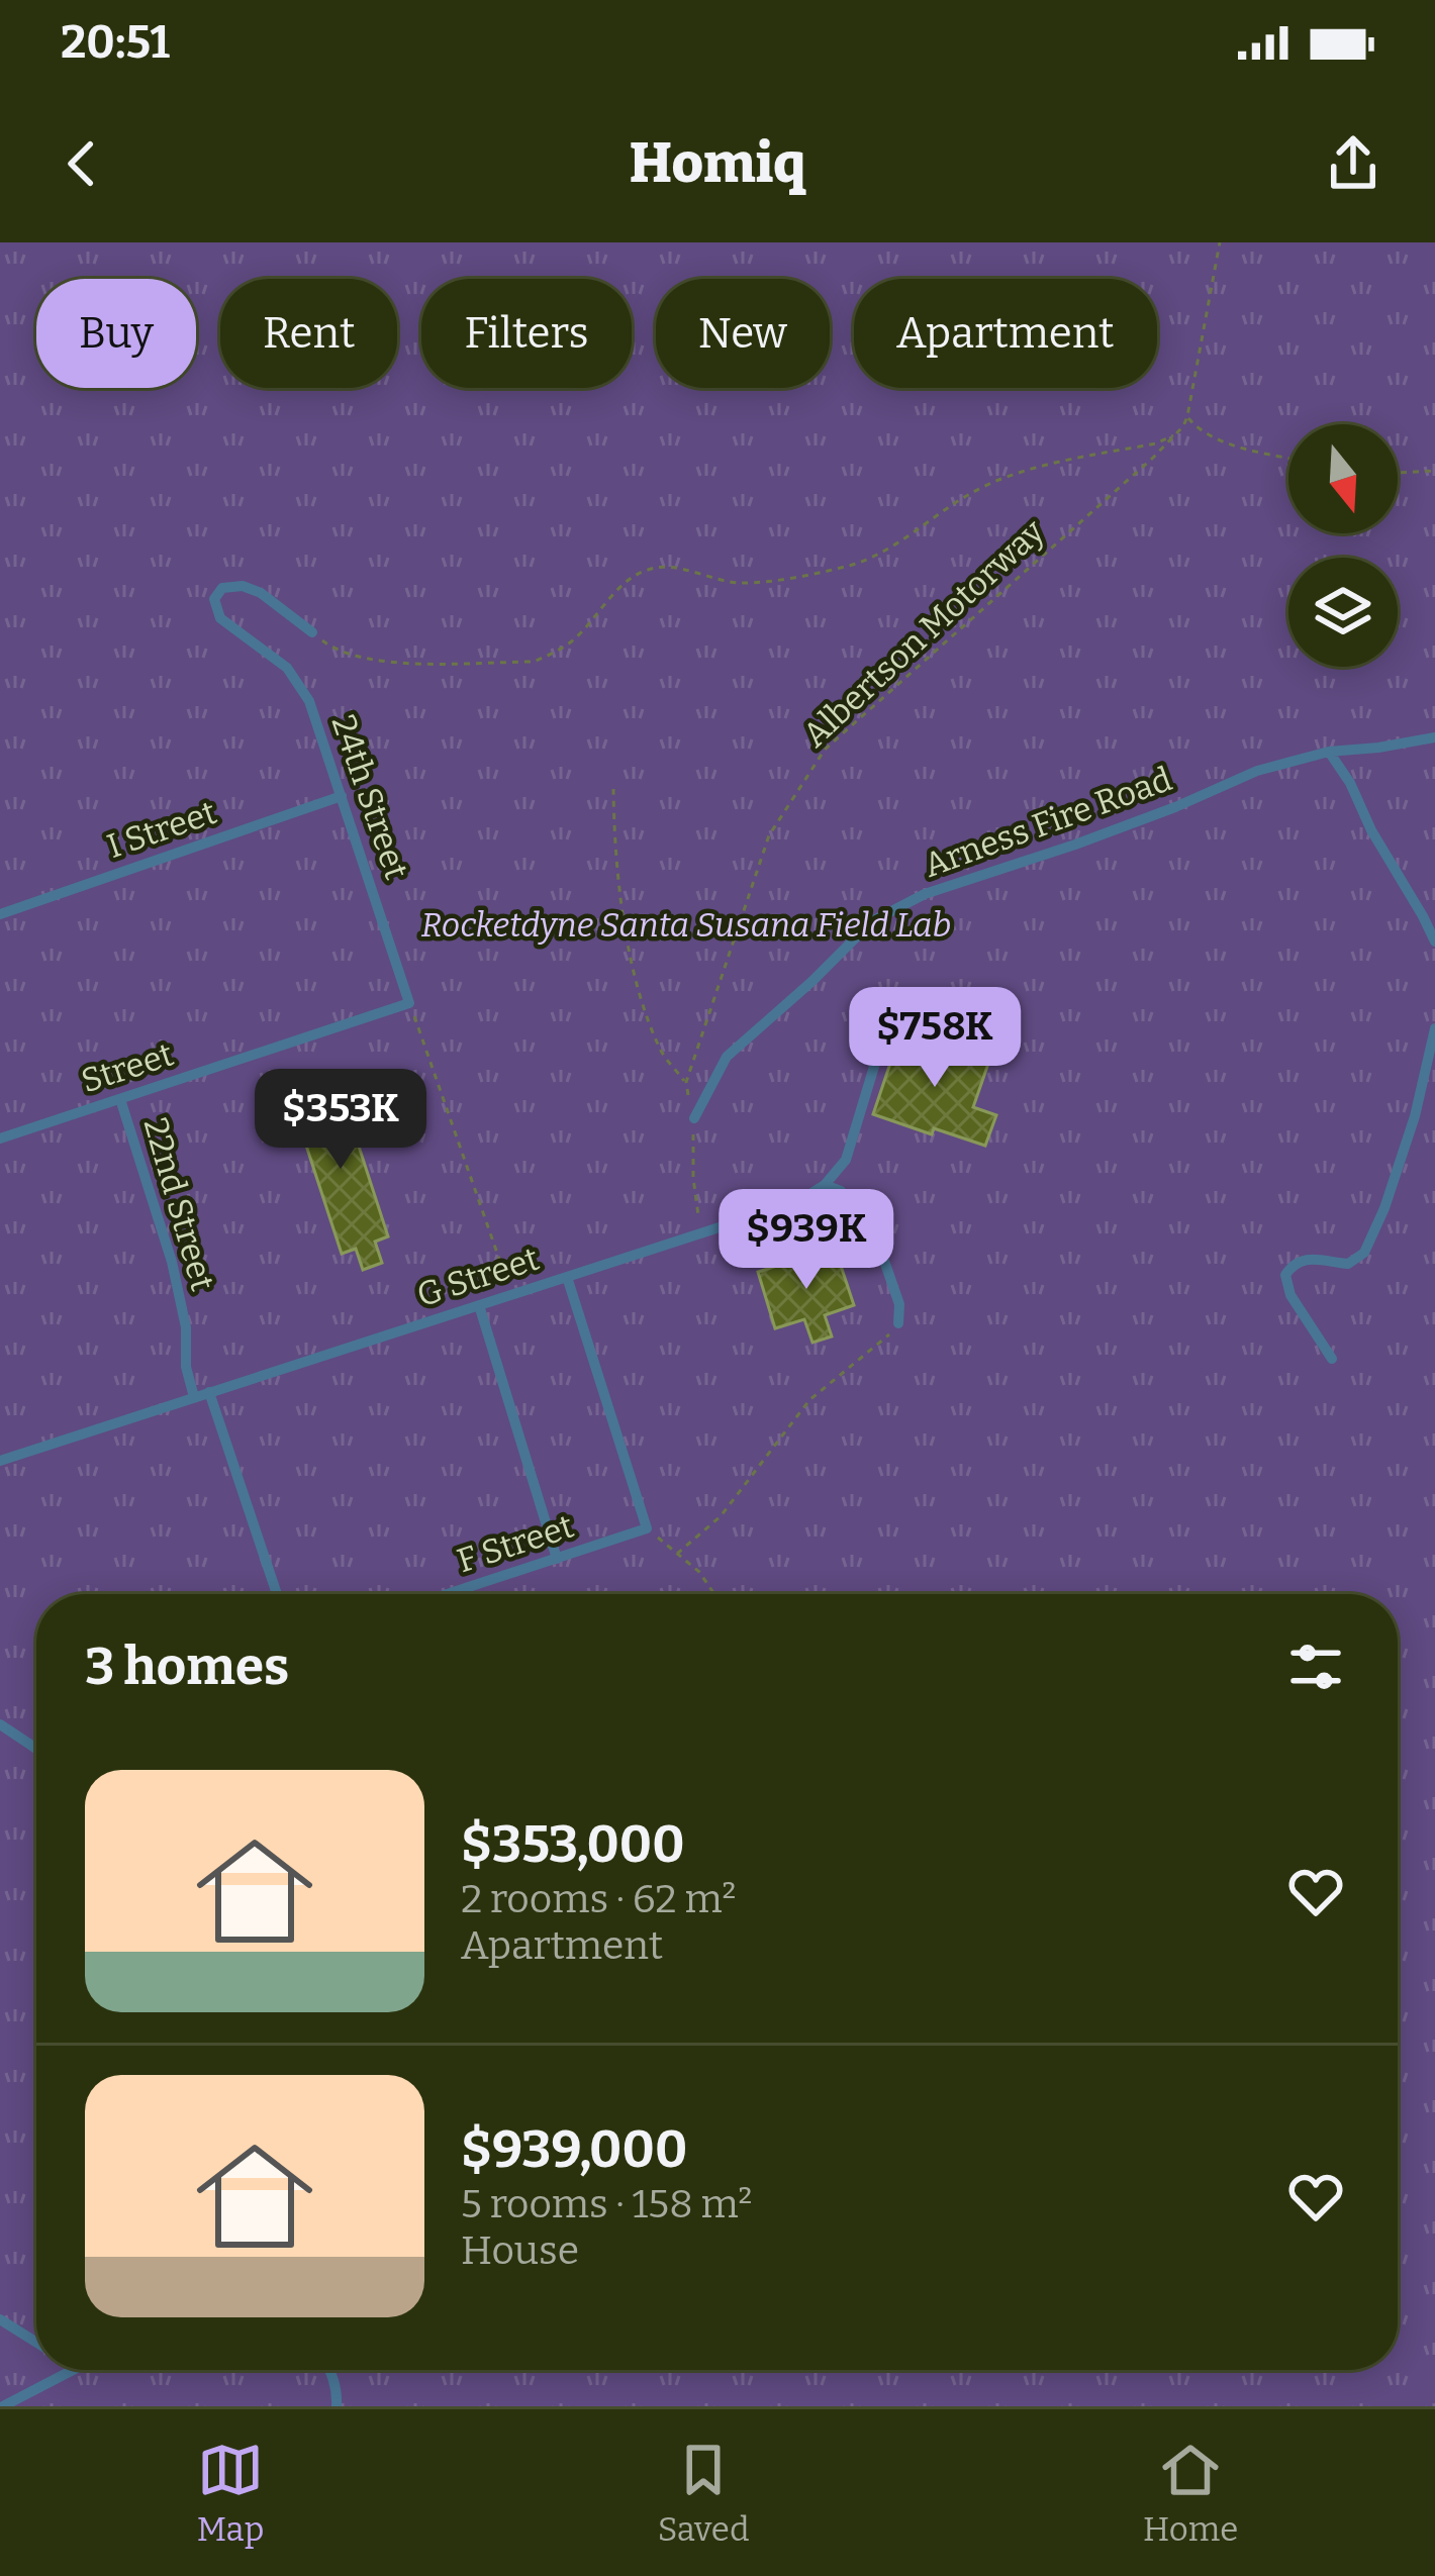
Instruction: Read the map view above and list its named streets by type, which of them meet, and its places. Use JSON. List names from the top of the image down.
{
  "streets": {
    "lane": [
      "24th Street",
      "Arness Fire Road",
      "I Street",
      "Street",
      "22nd Street",
      "G Street",
      "F Street"
    ],
    "path": ["Albertson Motorway"]
  },
  "crossings": [
    ["Albertson Motorway", "Arness Fire Road"],
    ["Albertson Motorway", "G Street"],
    ["24th Street", "I Street"],
    ["24th Street", "Street"],
    ["Street", "22nd Street"],
    ["22nd Street", "G Street"]
  ],
  "parks": ["Rocketdyne Santa Susana Field Lab"],
  "north": "bottom",
  "page": {
    "status": "20:51",
    "header": "Homiq",
    "chip": [
      "Buy",
      "Rent",
      "Filters",
      "New",
      "Apartment"
    ],
    "price": ["$758K", "$353K", "$939K"],
    "heading": "3 homes",
    "list": [
      {
        "name": "$353,000",
        "note": "2 rooms · 62 m² · Apartment"
      },
      {
        "name": "$939,000",
        "note": "5 rooms · 158 m² · House"
      }
    ],
    "tabs": ["Map", "Saved", "Home"]
  }
}
